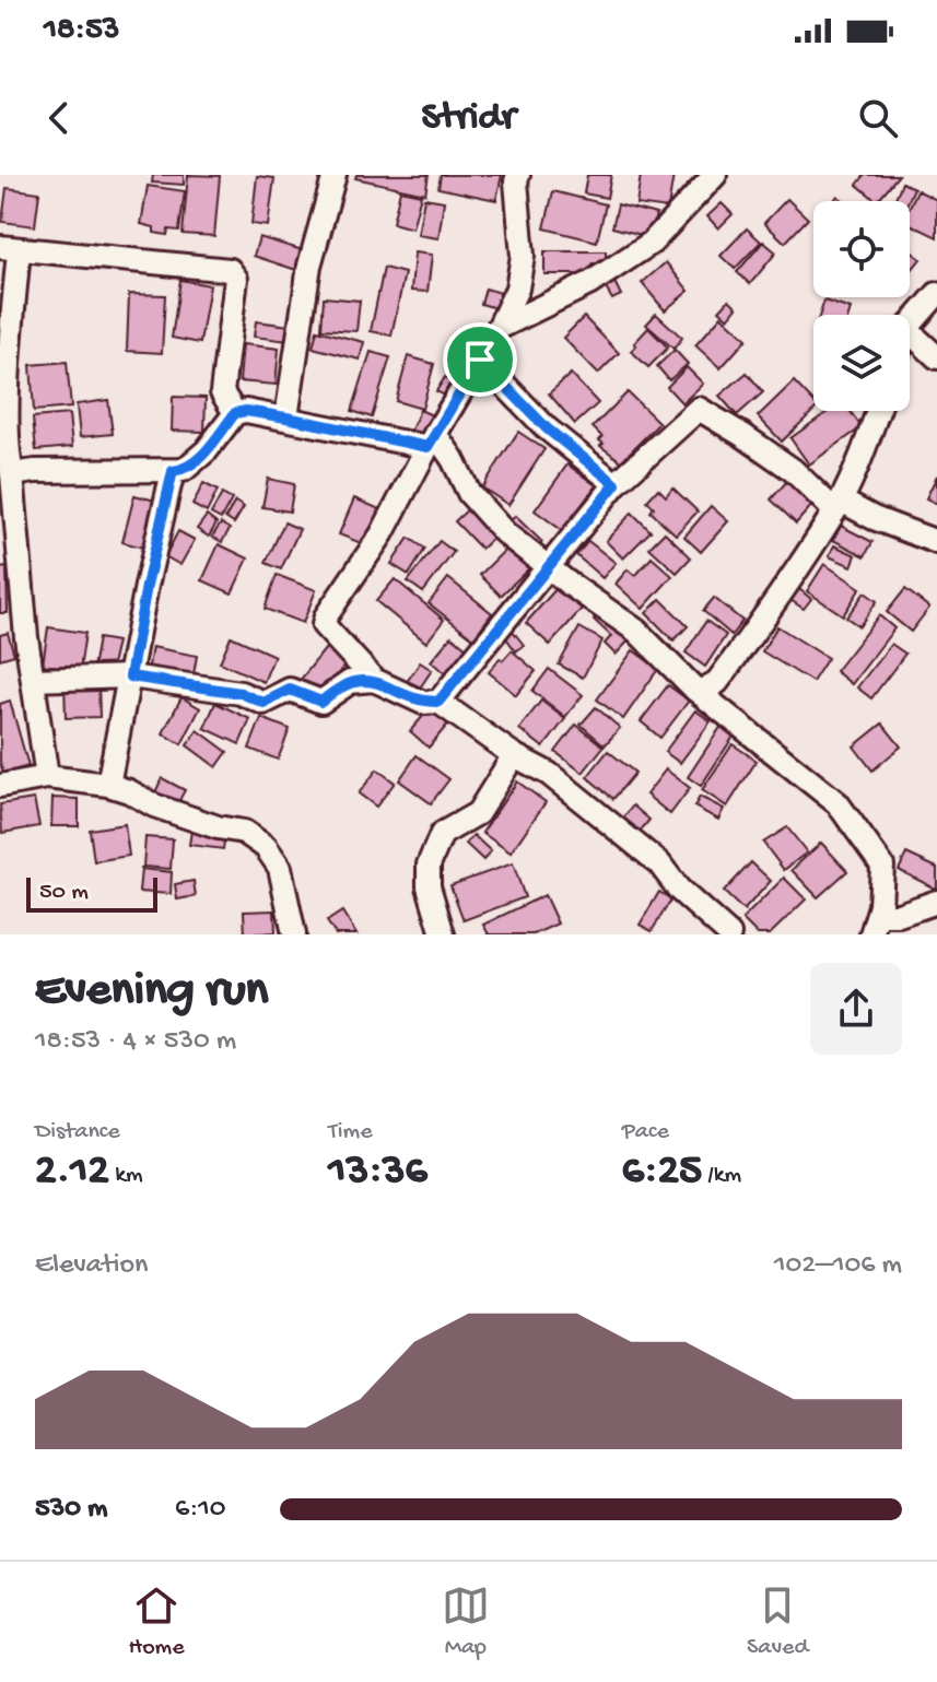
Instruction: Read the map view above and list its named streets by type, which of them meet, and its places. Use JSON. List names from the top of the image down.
{
  "scale_bar": "50 m",
  "page": {
    "status": "18:53",
    "header": "Stridr",
    "scale": "50 m",
    "heading": ["Evening run", "18:53 · 4 × 530 m"],
    "stats": [
      ["Distance", "2.12 km"],
      ["Time", "13:36"],
      ["Pace", "6:25 /km"]
    ],
    "chart": ["Elevation", "102–106 m"],
    "list": [
      {
        "name": "530 m",
        "note": "6:10"
      }
    ],
    "tabs": ["Home", "Map", "Saved"]
  }
}
